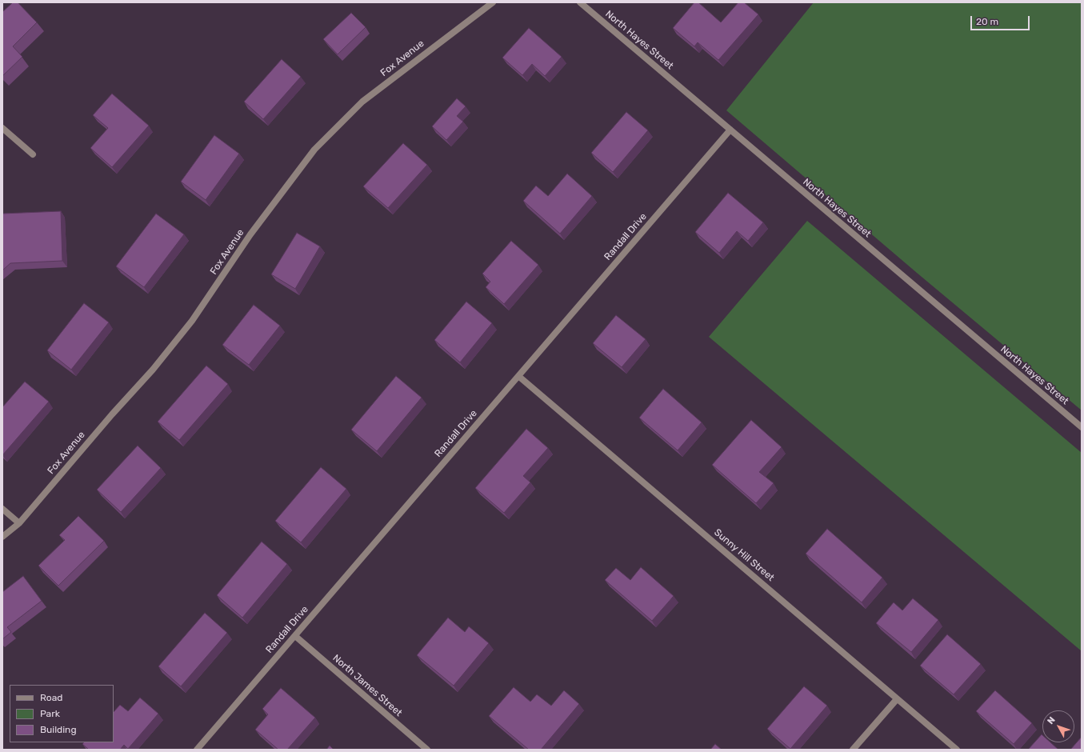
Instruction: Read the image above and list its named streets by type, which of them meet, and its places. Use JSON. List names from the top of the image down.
{
  "streets": {
    "street": [
      "North Hayes Street",
      "Fox Avenue",
      "Randall Drive",
      "Sunny Hill Street",
      "North James Street"
    ]
  },
  "crossings": [
    ["North Hayes Street", "Randall Drive"],
    ["Randall Drive", "Sunny Hill Street"],
    ["Randall Drive", "North James Street"]
  ],
  "legend": ["Road", "Park", "Building"],
  "scale_bar": "20 m",
  "north": "top left"
}
